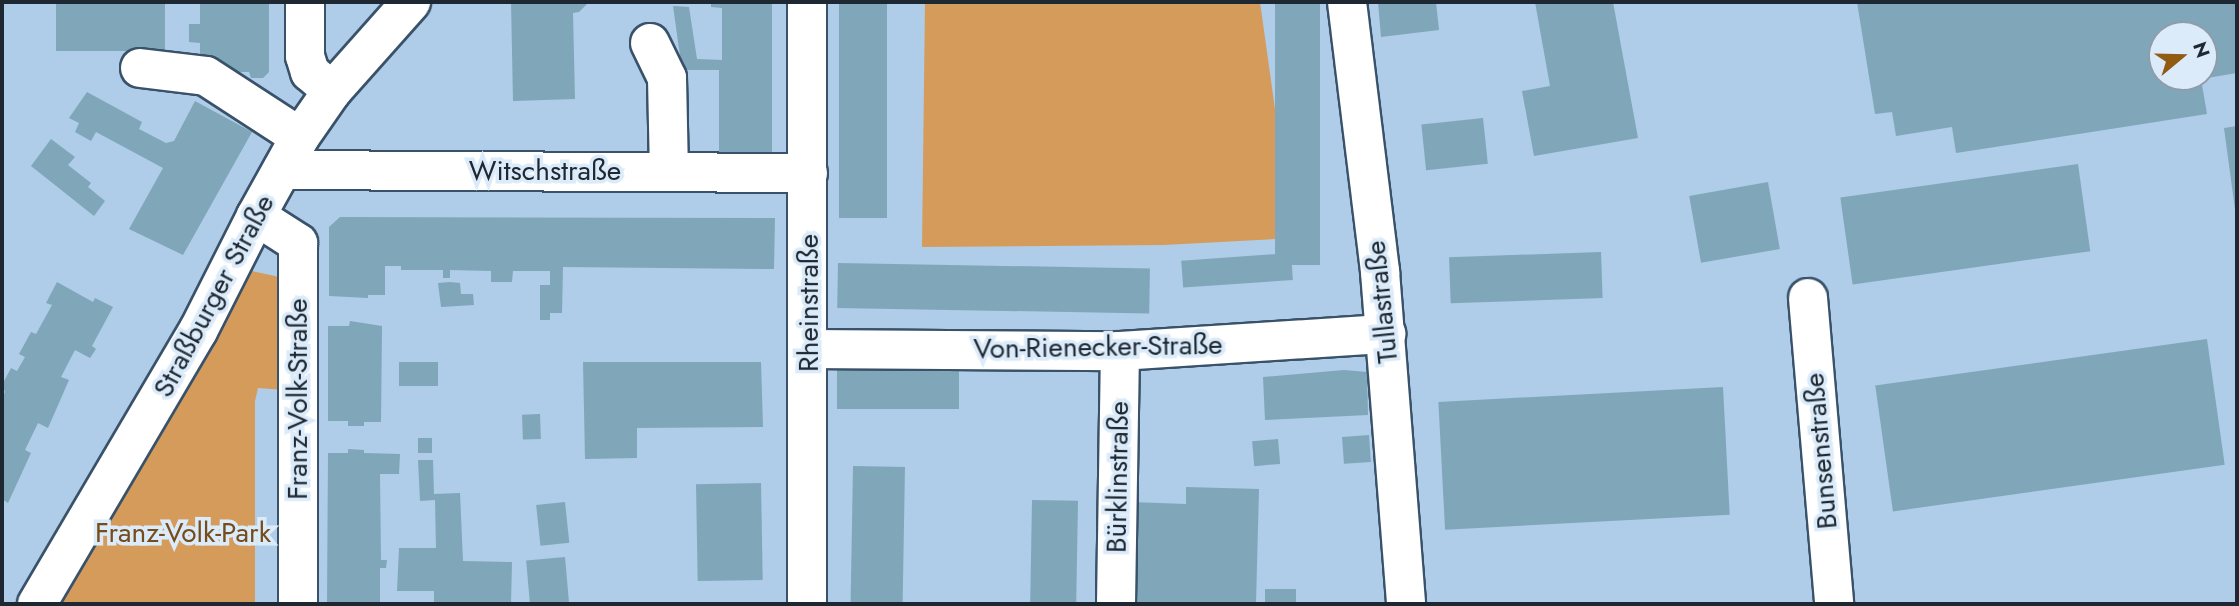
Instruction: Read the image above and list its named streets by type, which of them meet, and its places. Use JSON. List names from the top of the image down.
{
  "streets": {
    "street": [
      "Witschstraße",
      "Straßburger Straße",
      "Tullastraße",
      "Rheinstraße",
      "Von-Rienecker-Straße",
      "Franz-Volk-Straße",
      "Bunsenstraße",
      "Bürklinstraße"
    ]
  },
  "crossings": [
    ["Witschstraße", "Straßburger Straße"],
    ["Witschstraße", "Rheinstraße"],
    ["Straßburger Straße", "Franz-Volk-Straße"],
    ["Tullastraße", "Von-Rienecker-Straße"],
    ["Rheinstraße", "Von-Rienecker-Straße"],
    ["Von-Rienecker-Straße", "Bürklinstraße"]
  ],
  "parks": ["Franz-Volk-Park"],
  "north": "right"
}
